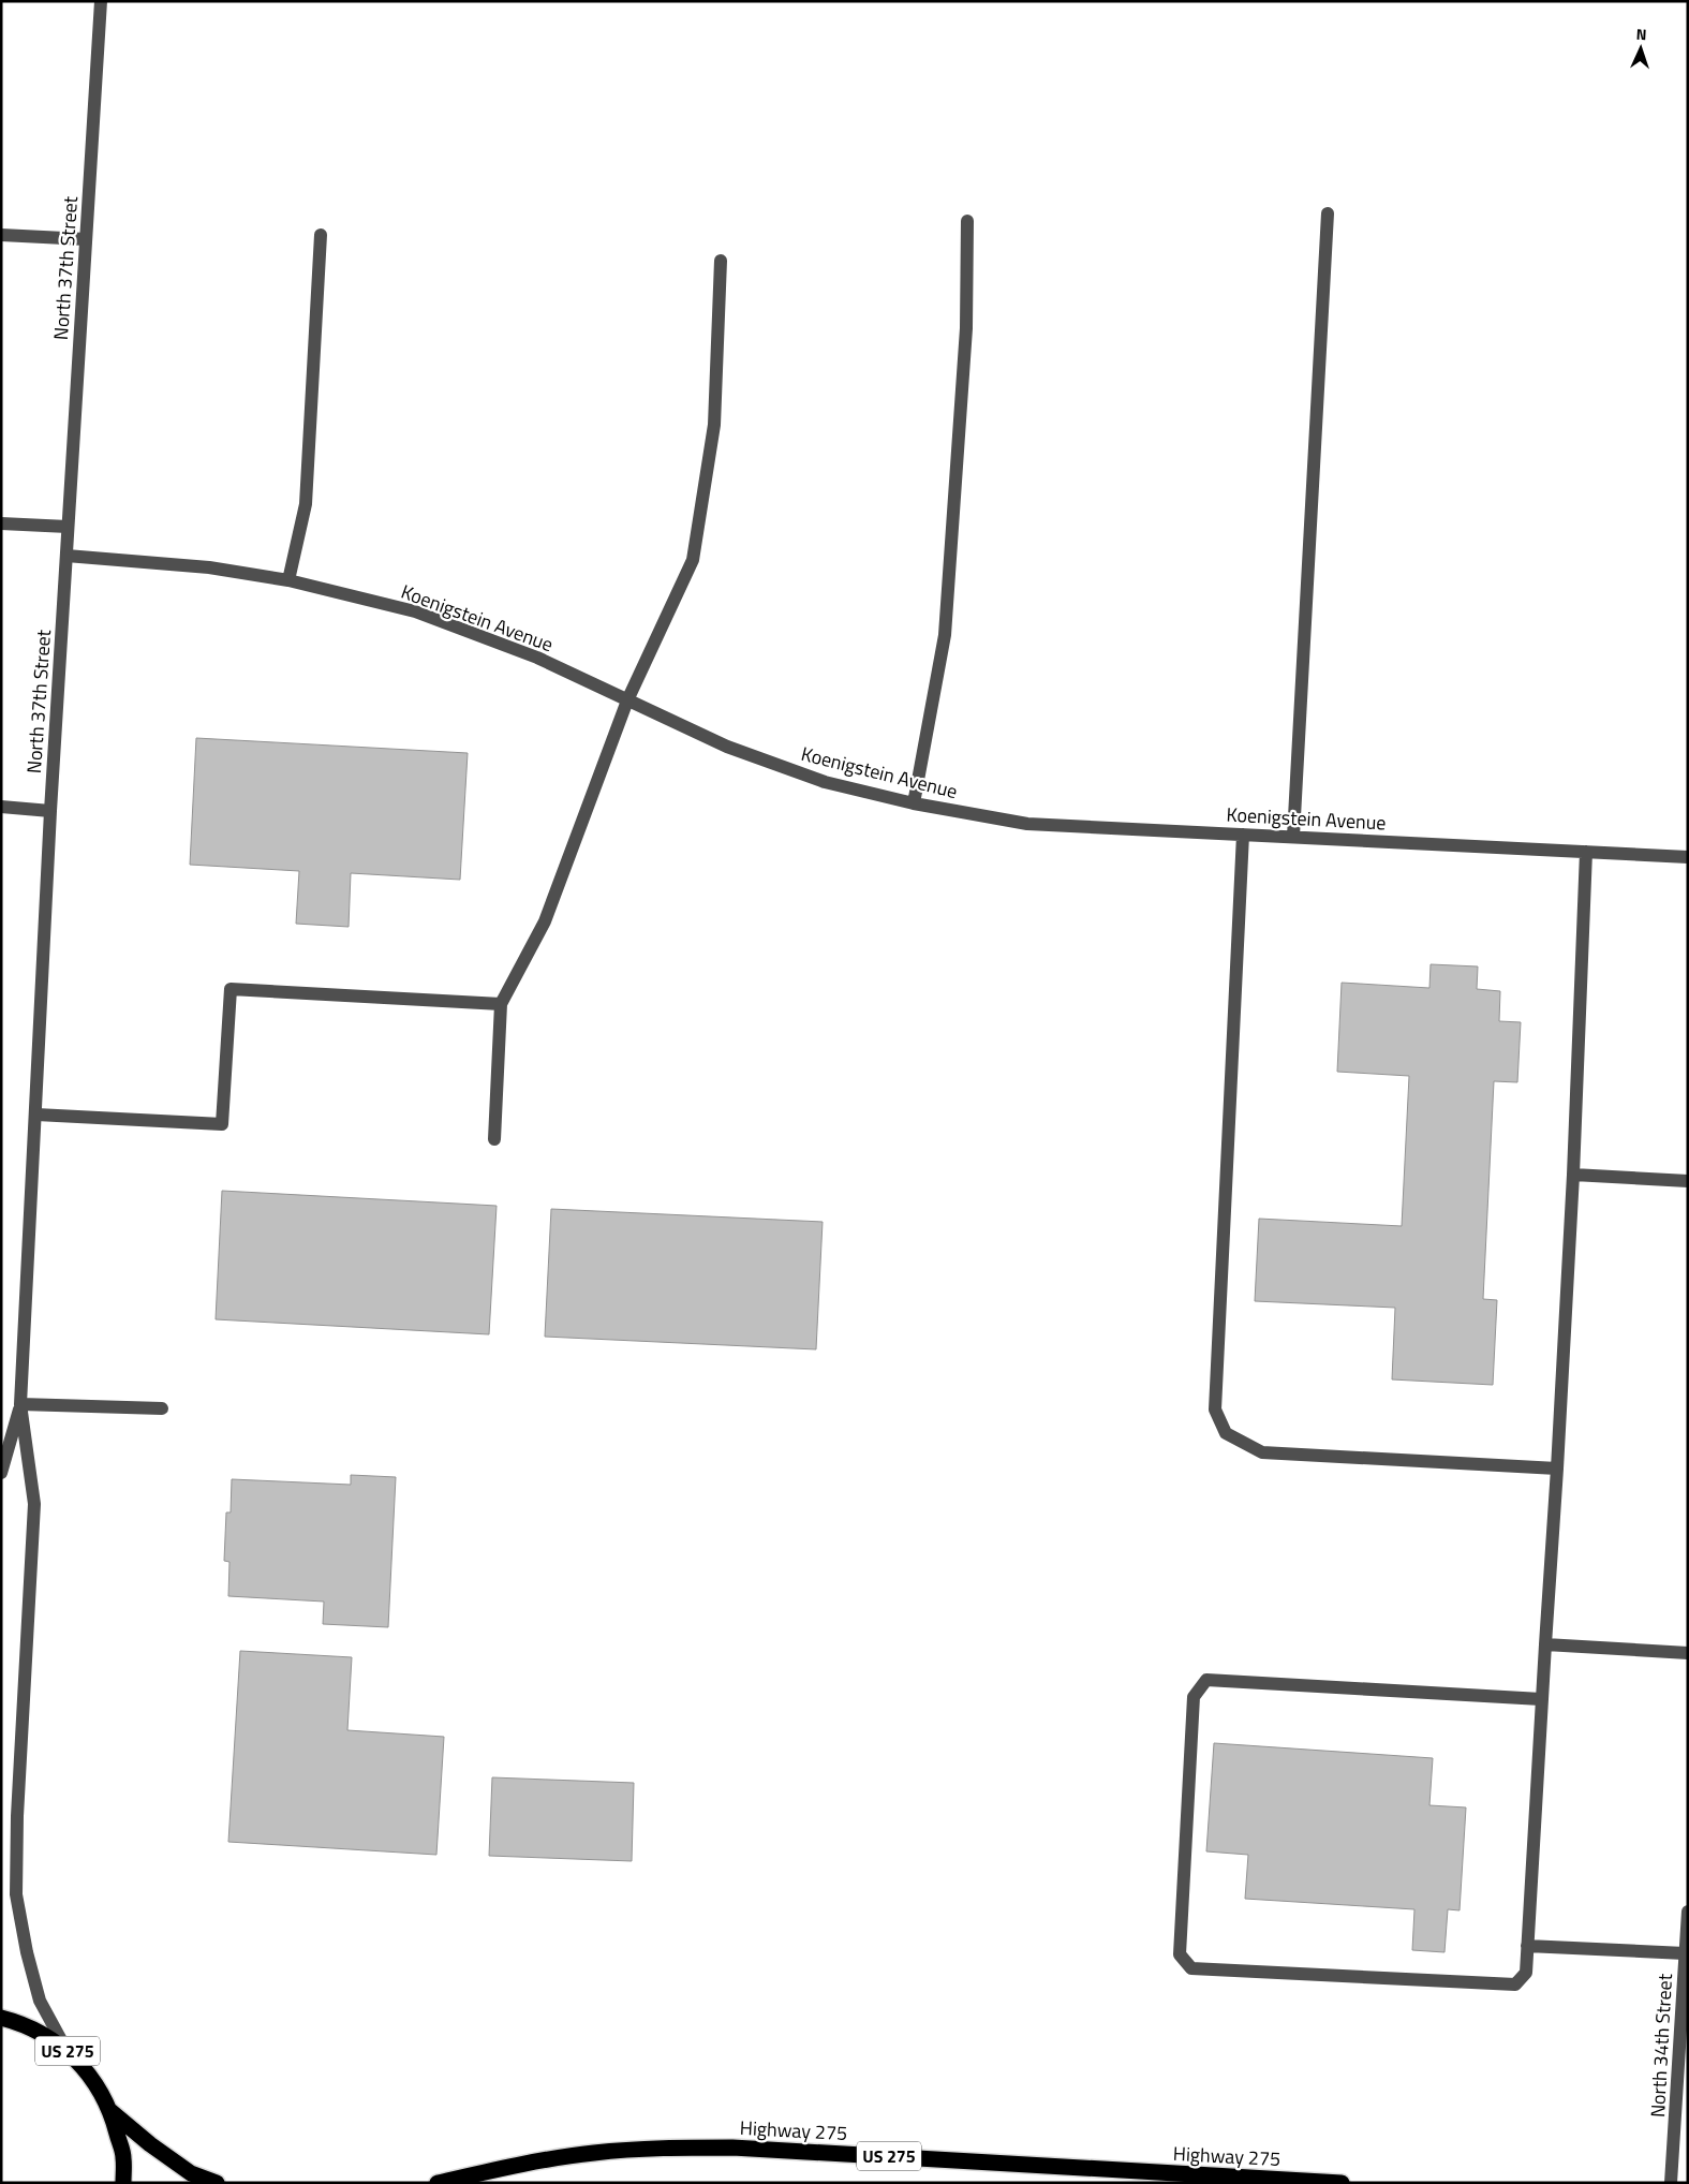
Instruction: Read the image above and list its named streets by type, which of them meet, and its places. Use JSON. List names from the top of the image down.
{
  "streets": {
    "highway": ["US 275", "Highway 275"],
    "street": ["North 37th Street", "Koenigstein Avenue", "North 34th Street"]
  },
  "crossings": [
    ["North 37th Street", "Koenigstein Avenue"],
    ["North 37th Street", "US 275"]
  ],
  "north": "top"
}
